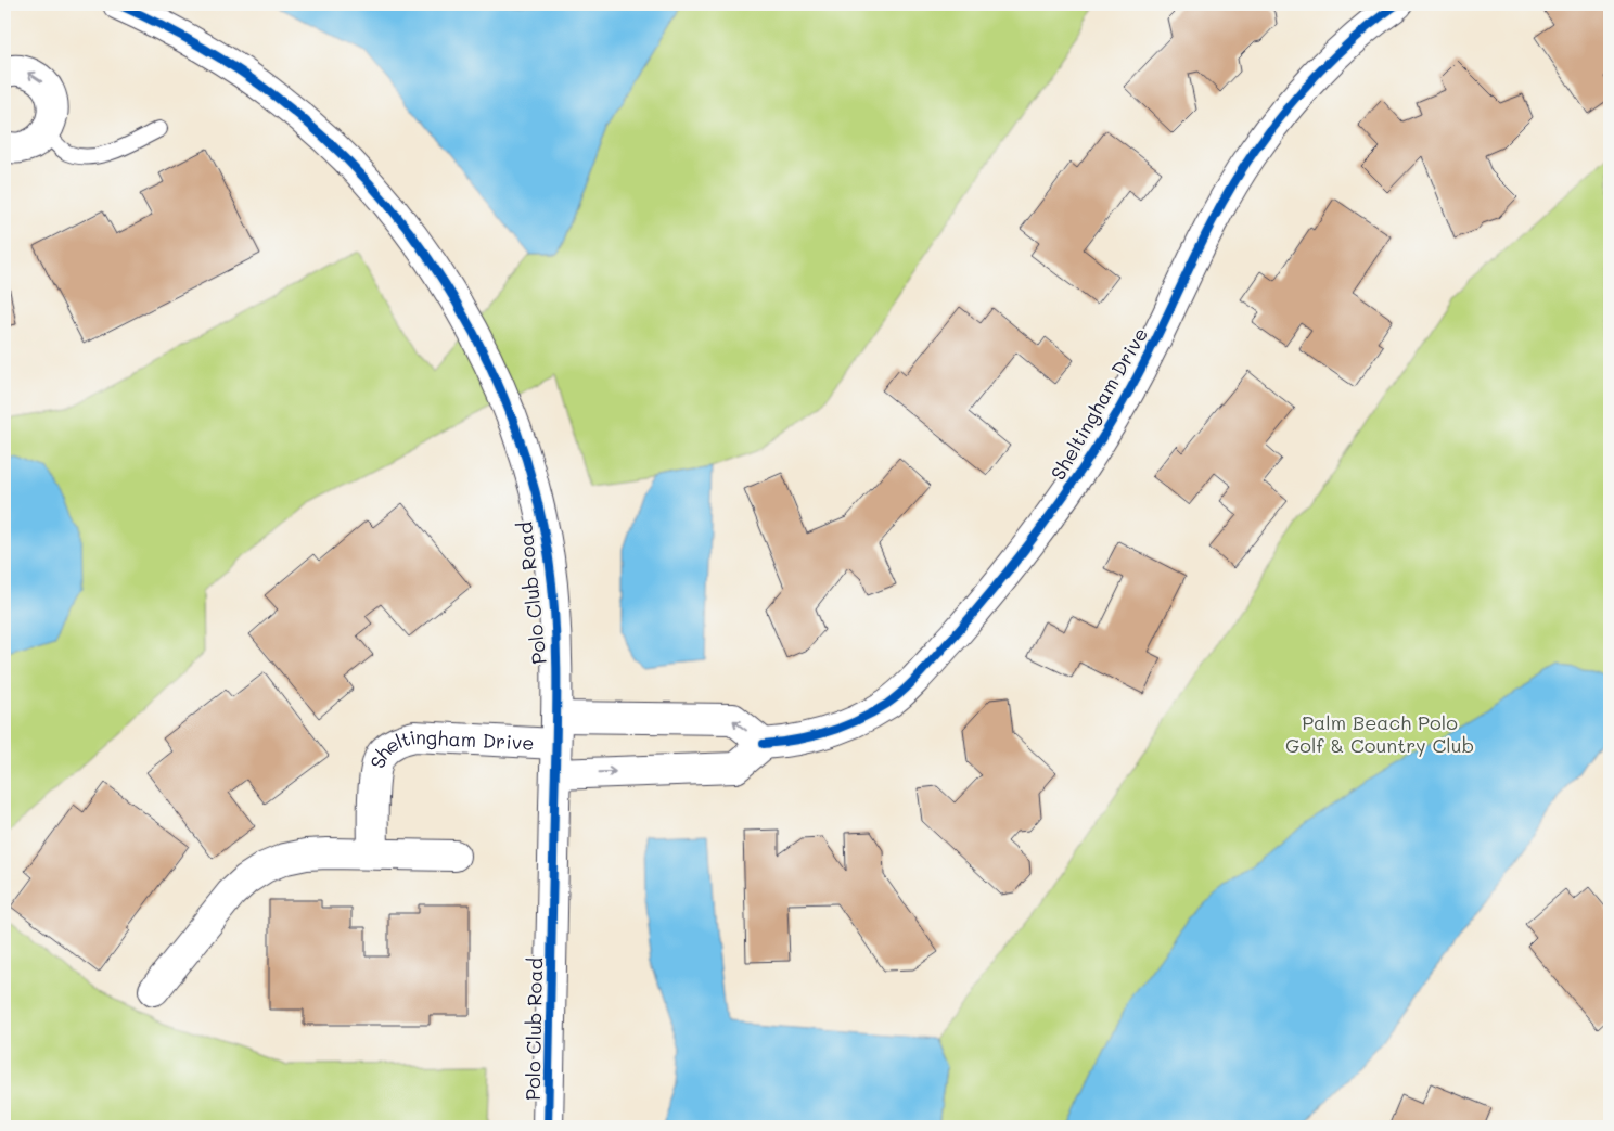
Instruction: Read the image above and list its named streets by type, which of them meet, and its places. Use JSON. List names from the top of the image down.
{
  "streets": {
    "street": ["Sheltingham Drive", "Polo Club Road"]
  },
  "crossings": [
    ["Sheltingham Drive", "Polo Club Road"]
  ],
  "parks": ["Palm Beach Polo Golf & Country Club"]
}
